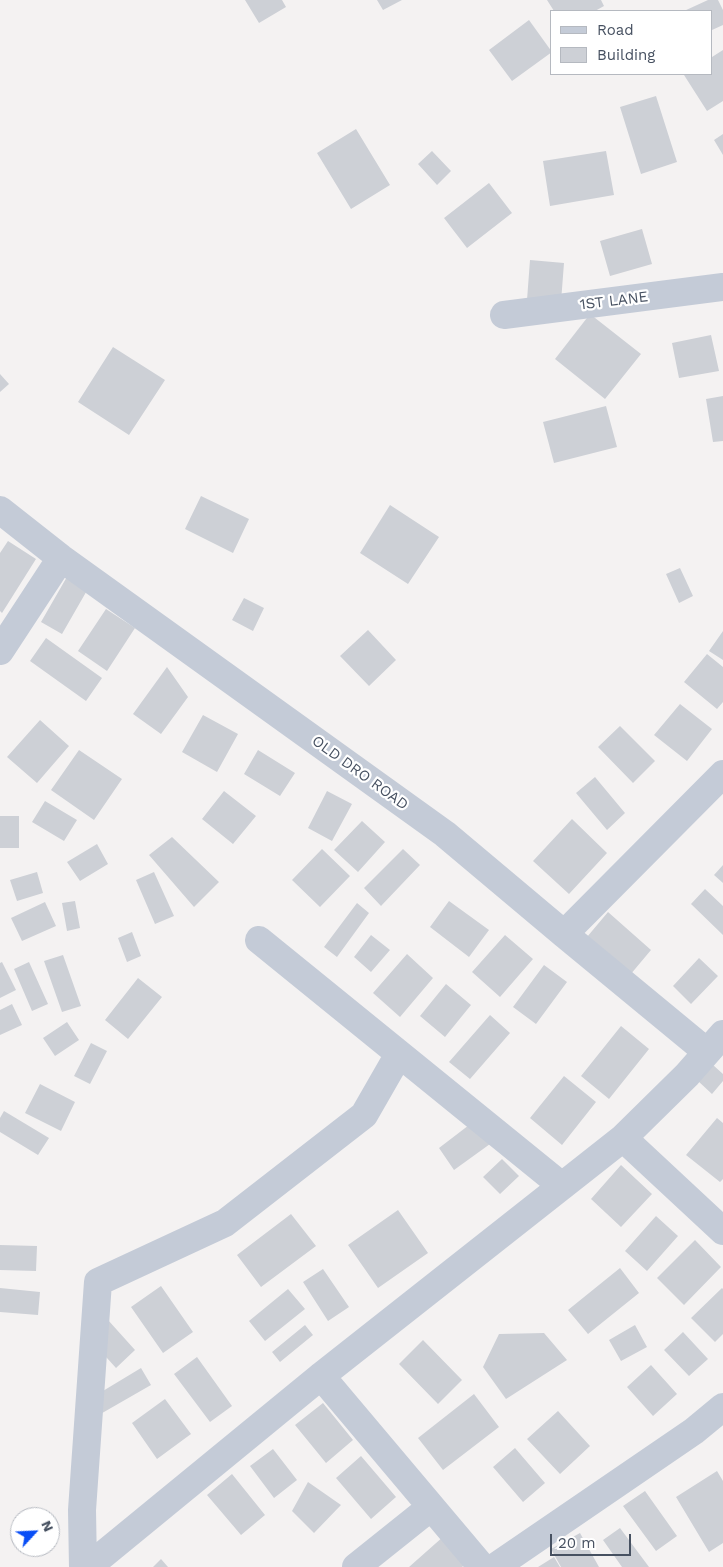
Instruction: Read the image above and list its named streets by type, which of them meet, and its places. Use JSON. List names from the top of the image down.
{
  "streets": {
    "street": ["1ST LANE", "OLD DRO ROAD"]
  },
  "legend": ["Road", "Building"],
  "scale_bar": "20 m",
  "north": "top right"
}
